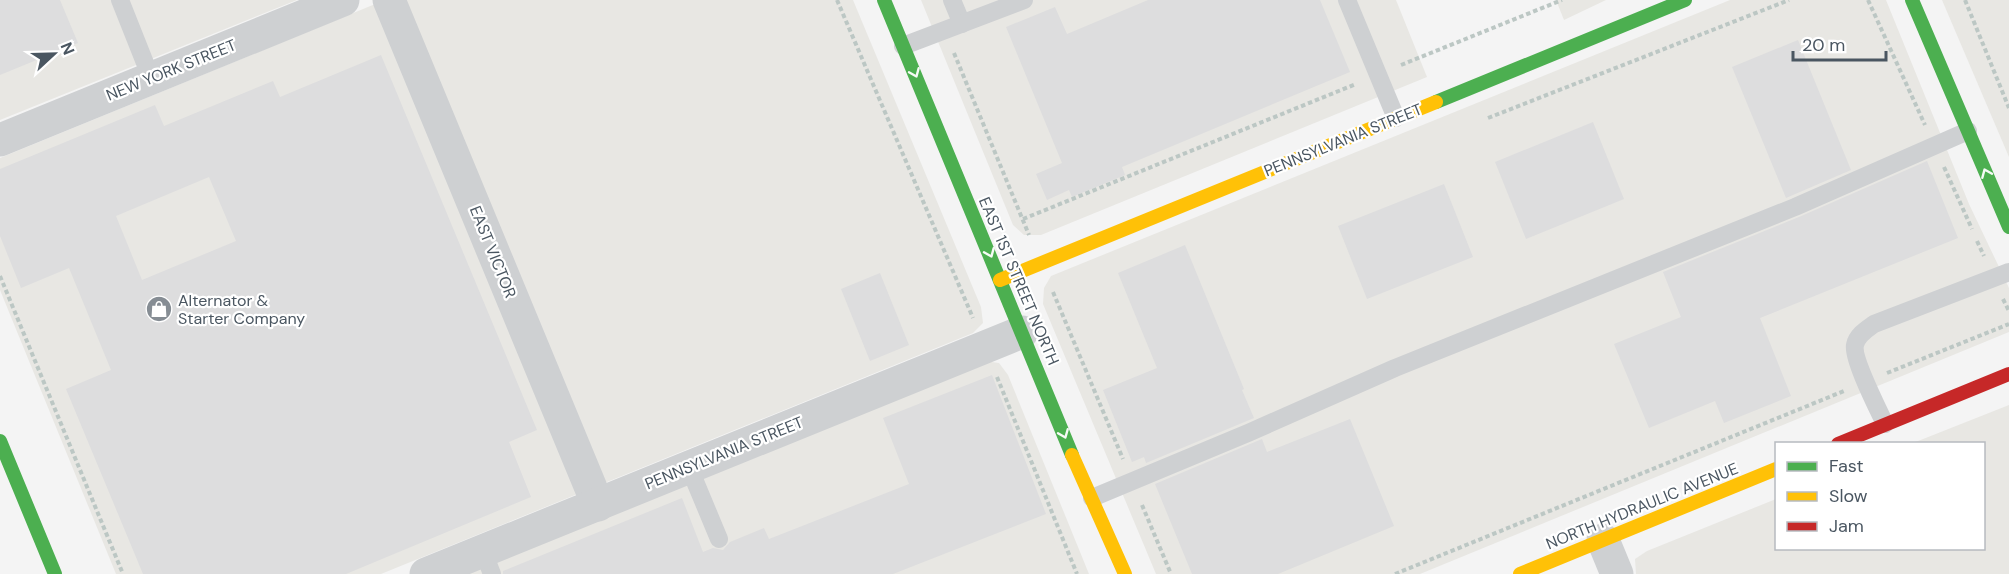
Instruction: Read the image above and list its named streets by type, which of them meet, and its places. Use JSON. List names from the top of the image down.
{
  "streets": {
    "street": [
      "NEW YORK STREET",
      "PENNSYLVANIA STREET",
      "EAST VICTOR",
      "EAST 1ST STREET NORTH",
      "NORTH HYDRAULIC AVENUE"
    ]
  },
  "crossings": [
    ["PENNSYLVANIA STREET", "EAST VICTOR"],
    ["PENNSYLVANIA STREET", "EAST 1ST STREET NORTH"]
  ],
  "one_way": ["EAST 1ST STREET NORTH"],
  "places": {
    "shop": ["Alternator & Starter Company"]
  },
  "legend": ["Fast", "Slow", "Jam"],
  "scale_bar": "20 m",
  "north": "right"
}
